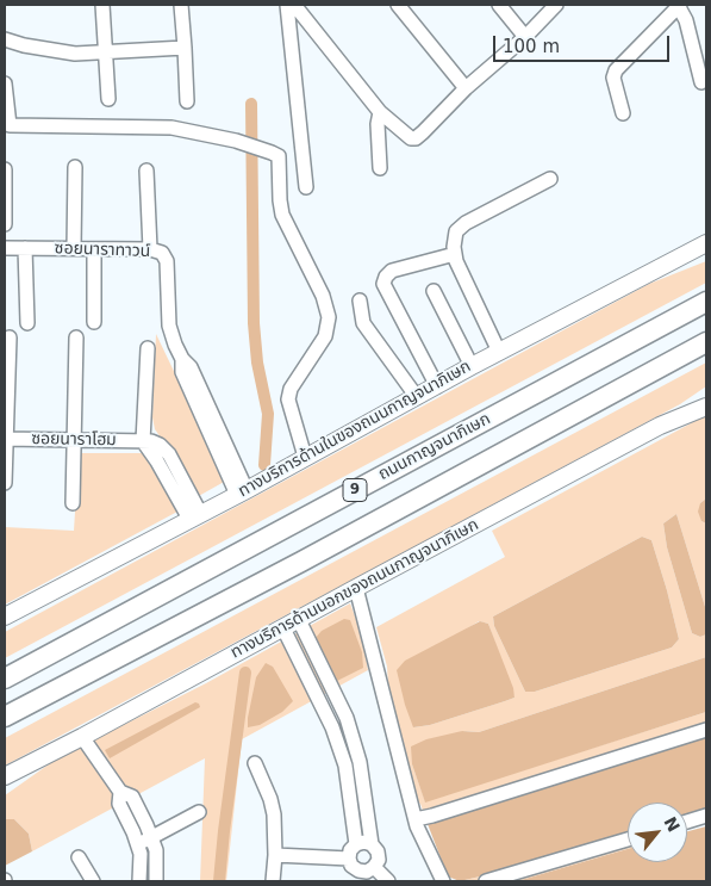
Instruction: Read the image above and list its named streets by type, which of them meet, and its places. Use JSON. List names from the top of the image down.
{
  "streets": {
    "highway": ["ถนนกาญจนาภิเษก", "9"],
    "main road": ["ทางบริการด้านในของถนนกาญจนาภิเษก", "ทางบริการด้านนอกของถนนกาญจนาภิเษก"],
    "street": ["ซอยนาราทาวน์", "ซอยนาราโฮม"]
  },
  "crossings": [
    ["ซอยนาราทาวน์", "ทางบริการด้านในของถนนกาญจนาภิเษก"]
  ],
  "scale_bar": "100 m",
  "north": "top right"
}
